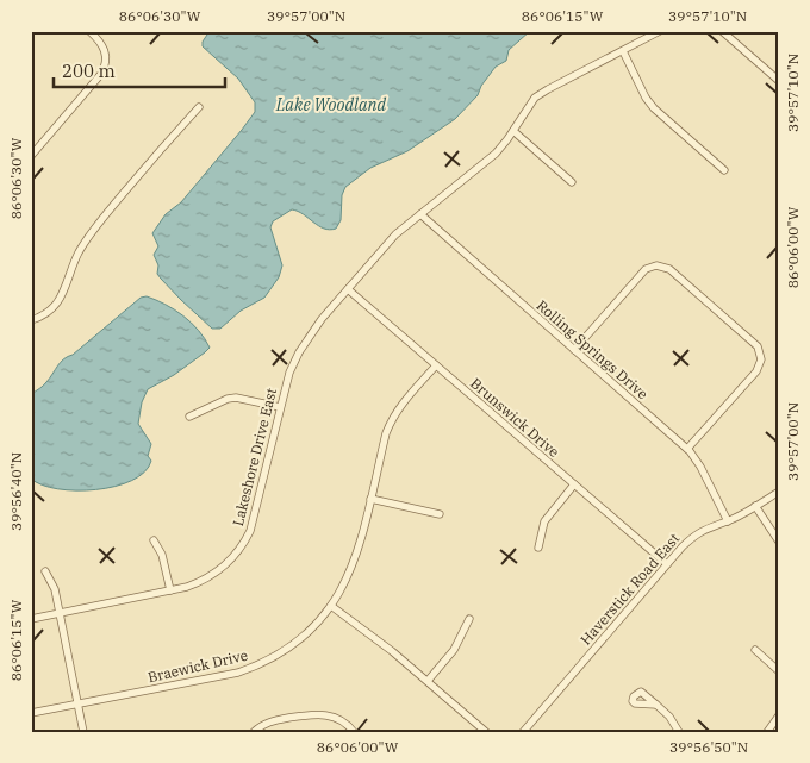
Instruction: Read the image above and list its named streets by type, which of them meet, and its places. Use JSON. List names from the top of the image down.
{
  "streets": {
    "street": [
      "Rolling Springs Drive",
      "Brunswick Drive",
      "Lakeshore Drive East",
      "Haverstick Road East",
      "Braewick Drive"
    ]
  },
  "crossings": [
    ["Rolling Springs Drive", "Lakeshore Drive East"],
    ["Rolling Springs Drive", "Haverstick Road East"],
    ["Brunswick Drive", "Lakeshore Drive East"],
    ["Brunswick Drive", "Haverstick Road East"],
    ["Brunswick Drive", "Braewick Drive"]
  ],
  "water": ["Lake Woodland"],
  "scale_bar": "200 m",
  "coordinates": [
    "86°06'30\"W",
    "39°57'00\"N",
    "86°06'15\"W",
    "39°57'10\"N",
    "86°06'00\"W",
    "39°56'40\"N",
    "39°56'50\"N"
  ]
}
